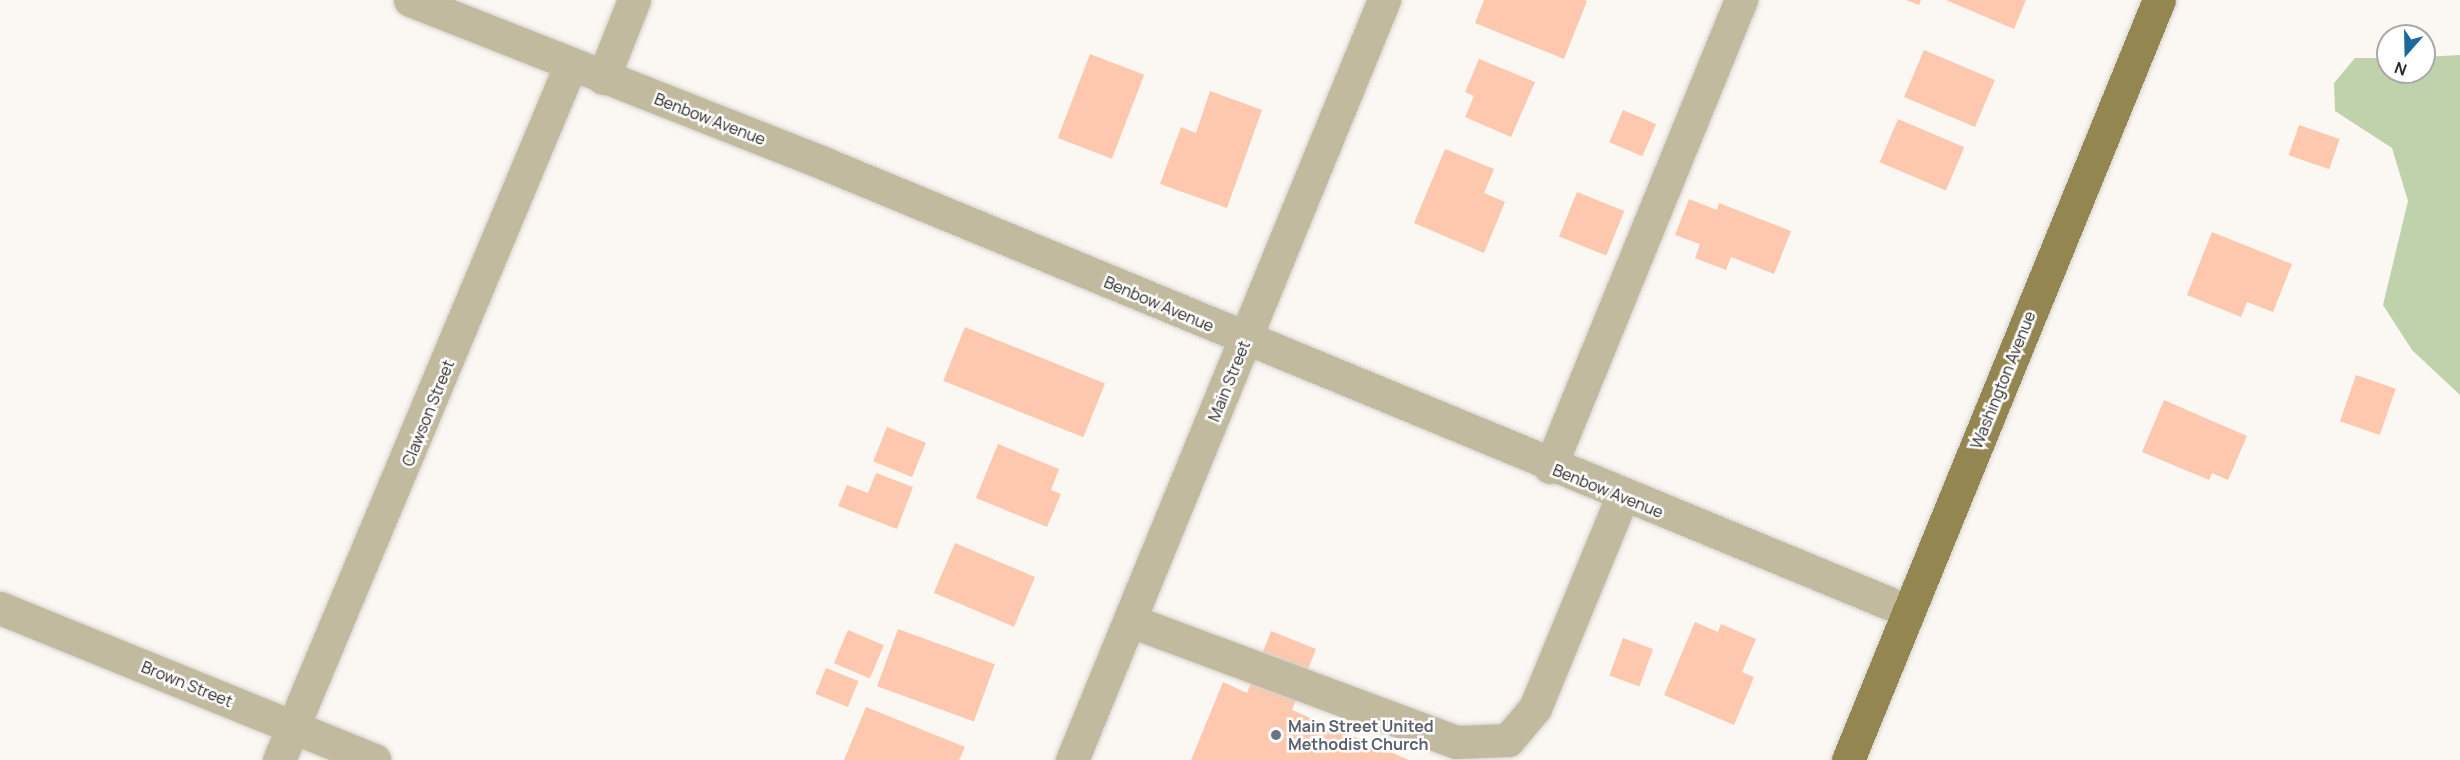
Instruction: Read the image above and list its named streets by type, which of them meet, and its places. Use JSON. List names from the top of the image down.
{
  "streets": {
    "main road": ["Washington Avenue"],
    "street": [
      "Benbow Avenue",
      "Main Street",
      "Clawson Street",
      "Brown Street"
    ]
  },
  "crossings": [
    ["Benbow Avenue", "Washington Avenue"],
    ["Benbow Avenue", "Main Street"],
    ["Benbow Avenue", "Clawson Street"],
    ["Clawson Street", "Brown Street"]
  ],
  "places": ["Main Street United Methodist Church"],
  "north": "bottom"
}
